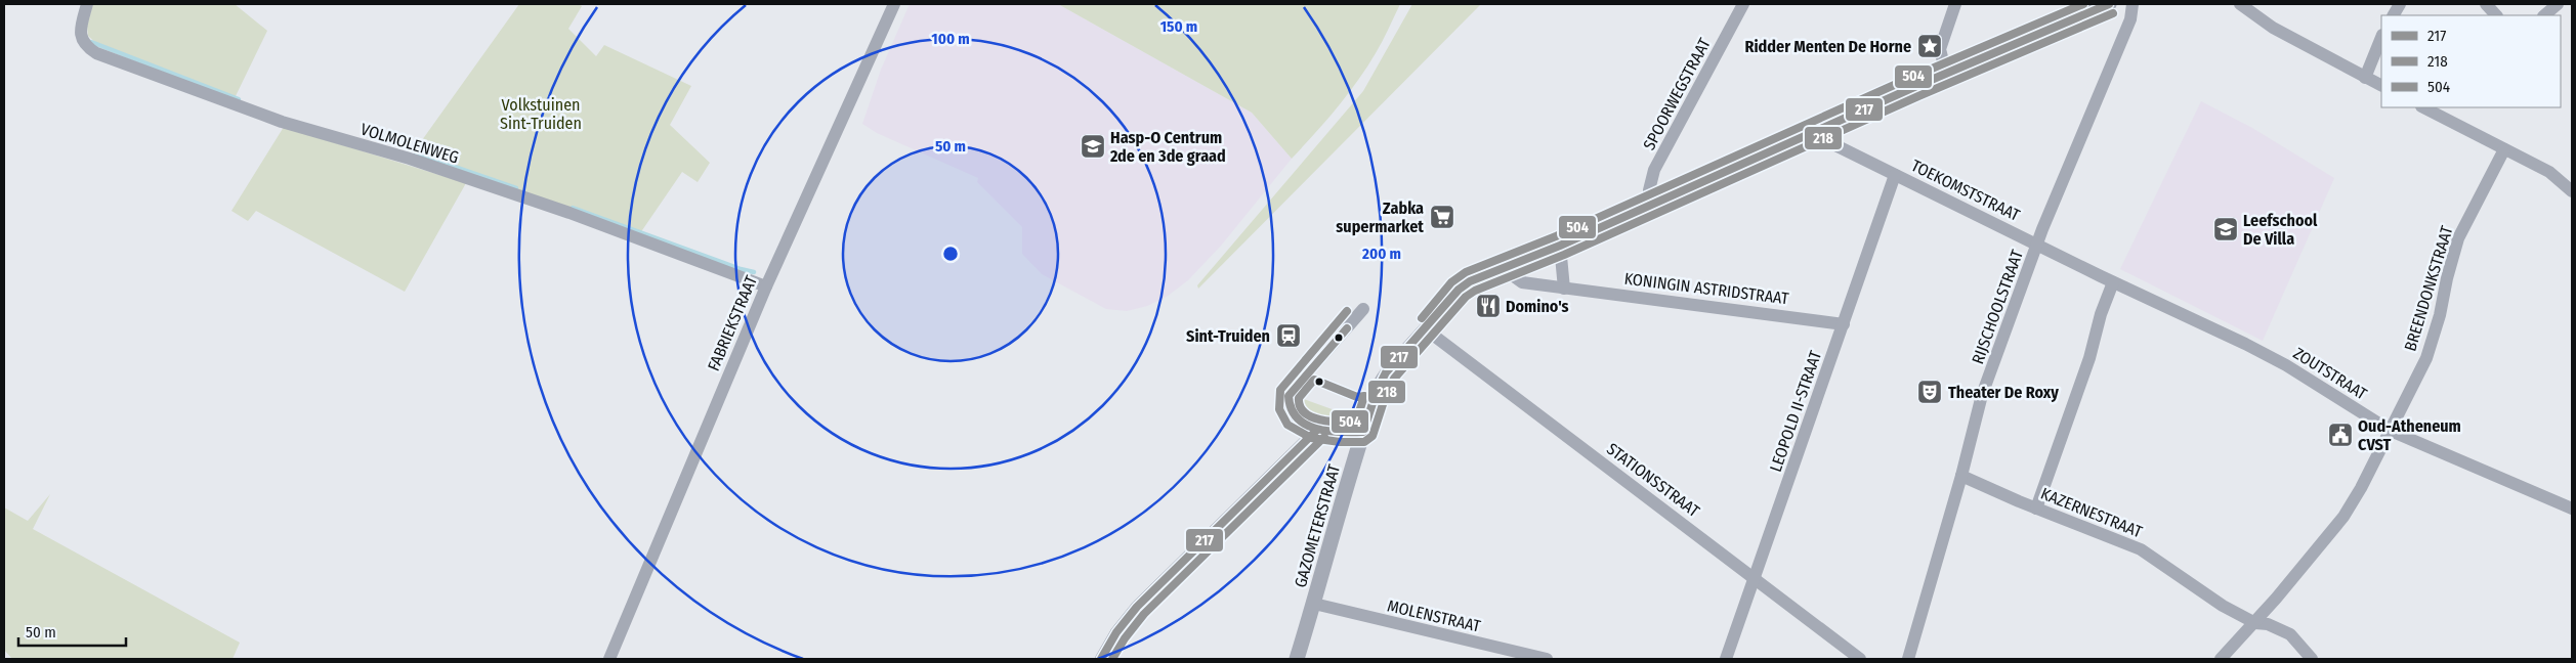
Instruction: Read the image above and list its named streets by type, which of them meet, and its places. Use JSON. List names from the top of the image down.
{
  "streets": {
    "street": [
      "SPOORWEGSTRAAT",
      "VOLMOLENWEG",
      "TOEKOMSTSTRAAT",
      "KONINGIN ASTRIDSTRAAT",
      "BREENDONKSTRAAT",
      "RIJSCHOOLSTRAAT",
      "FABRIEKSTRAAT",
      "ZOUTSTRAAT",
      "LEOPOLD II-STRAAT",
      "STATIONSSTRAAT",
      "KAZERNESTRAAT",
      "GAZOMETERSTRAAT",
      "MOLENSTRAAT"
    ]
  },
  "crossings": [
    ["SPOORWEGSTRAAT", "GAZOMETERSTRAAT"],
    ["VOLMOLENWEG", "FABRIEKSTRAAT"],
    ["TOEKOMSTSTRAAT", "RIJSCHOOLSTRAAT"],
    ["TOEKOMSTSTRAAT", "ZOUTSTRAAT"],
    ["TOEKOMSTSTRAAT", "LEOPOLD II-STRAAT"],
    ["TOEKOMSTSTRAAT", "GAZOMETERSTRAAT"],
    ["KONINGIN ASTRIDSTRAAT", "LEOPOLD II-STRAAT"],
    ["KONINGIN ASTRIDSTRAAT", "GAZOMETERSTRAAT"],
    ["BREENDONKSTRAAT", "ZOUTSTRAAT"],
    ["BREENDONKSTRAAT", "KAZERNESTRAAT"],
    ["RIJSCHOOLSTRAAT", "KAZERNESTRAAT"],
    ["LEOPOLD II-STRAAT", "STATIONSSTRAAT"],
    ["STATIONSSTRAAT", "GAZOMETERSTRAAT"],
    ["GAZOMETERSTRAAT", "MOLENSTRAAT"]
  ],
  "parks": ["Volkstuinen Sint-Truiden"],
  "places": {
    "place": ["Ridder Menten De Horne"],
    "school or university": ["Hasp-O Centrum 2de en 3de graad", "Leefschool De Villa"],
    "supermarket": ["Zabka supermarket"],
    "restaurant": ["Domino's"],
    "station": ["Sint-Truiden"],
    "theatre": ["Theater De Roxy"],
    "public building": ["Oud-Atheneum CVST"]
  },
  "lines": ["transit line 217", "transit line 504", "transit line 218"],
  "legend": ["217", "218", "504"],
  "scale_bar": "50 m",
  "rings": [
    "150 m",
    "100 m",
    "50 m",
    "200 m"
  ]
}
